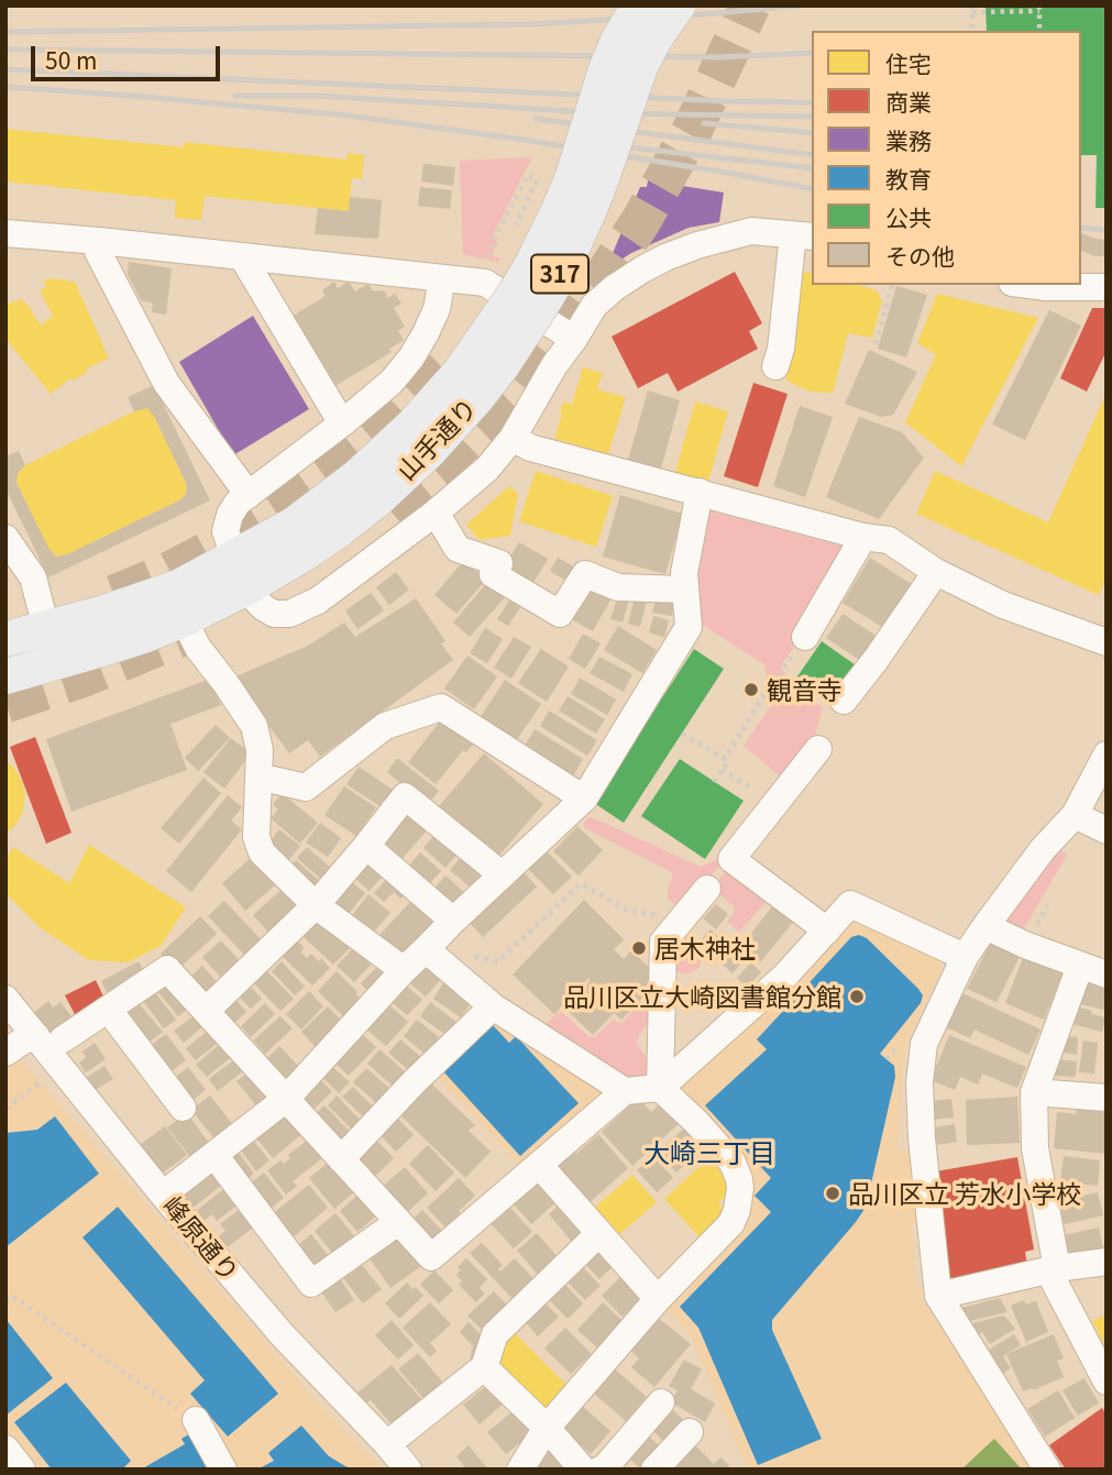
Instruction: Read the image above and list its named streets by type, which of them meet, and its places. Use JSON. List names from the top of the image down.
{
  "streets": {
    "main road": ["317", "山手通り"],
    "street": ["峰原通り"]
  },
  "districts": ["大崎三丁目"],
  "places": [
    "観音寺",
    "居木神社",
    "品川区立大崎図書館分館",
    "品川区立 芳水小学校"
  ],
  "legend": [
    "住宅",
    "商業",
    "業務",
    "教育",
    "公共",
    "その他"
  ],
  "scale_bar": "50 m"
}
